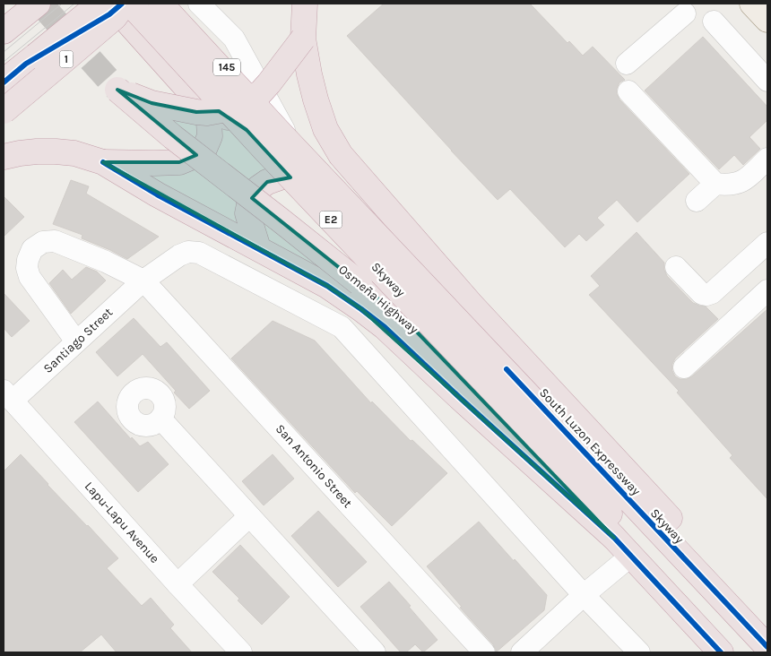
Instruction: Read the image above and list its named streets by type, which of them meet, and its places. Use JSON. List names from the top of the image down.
{
  "streets": {
    "highway": [
      "1",
      "E2",
      "Skyway",
      "Osmeña Highway",
      "South Luzon Expressway"
    ],
    "main road": ["145"],
    "street": ["Santiago Street", "San Antonio Street", "Lapu-Lapu Avenue"]
  },
  "crossings": [
    ["145", "South Luzon Expressway"],
    ["E2", "Osmeña Highway"],
    ["Skyway", "South Luzon Expressway"],
    ["Santiago Street", "San Antonio Street"],
    ["Santiago Street", "Lapu-Lapu Avenue"]
  ]
}
